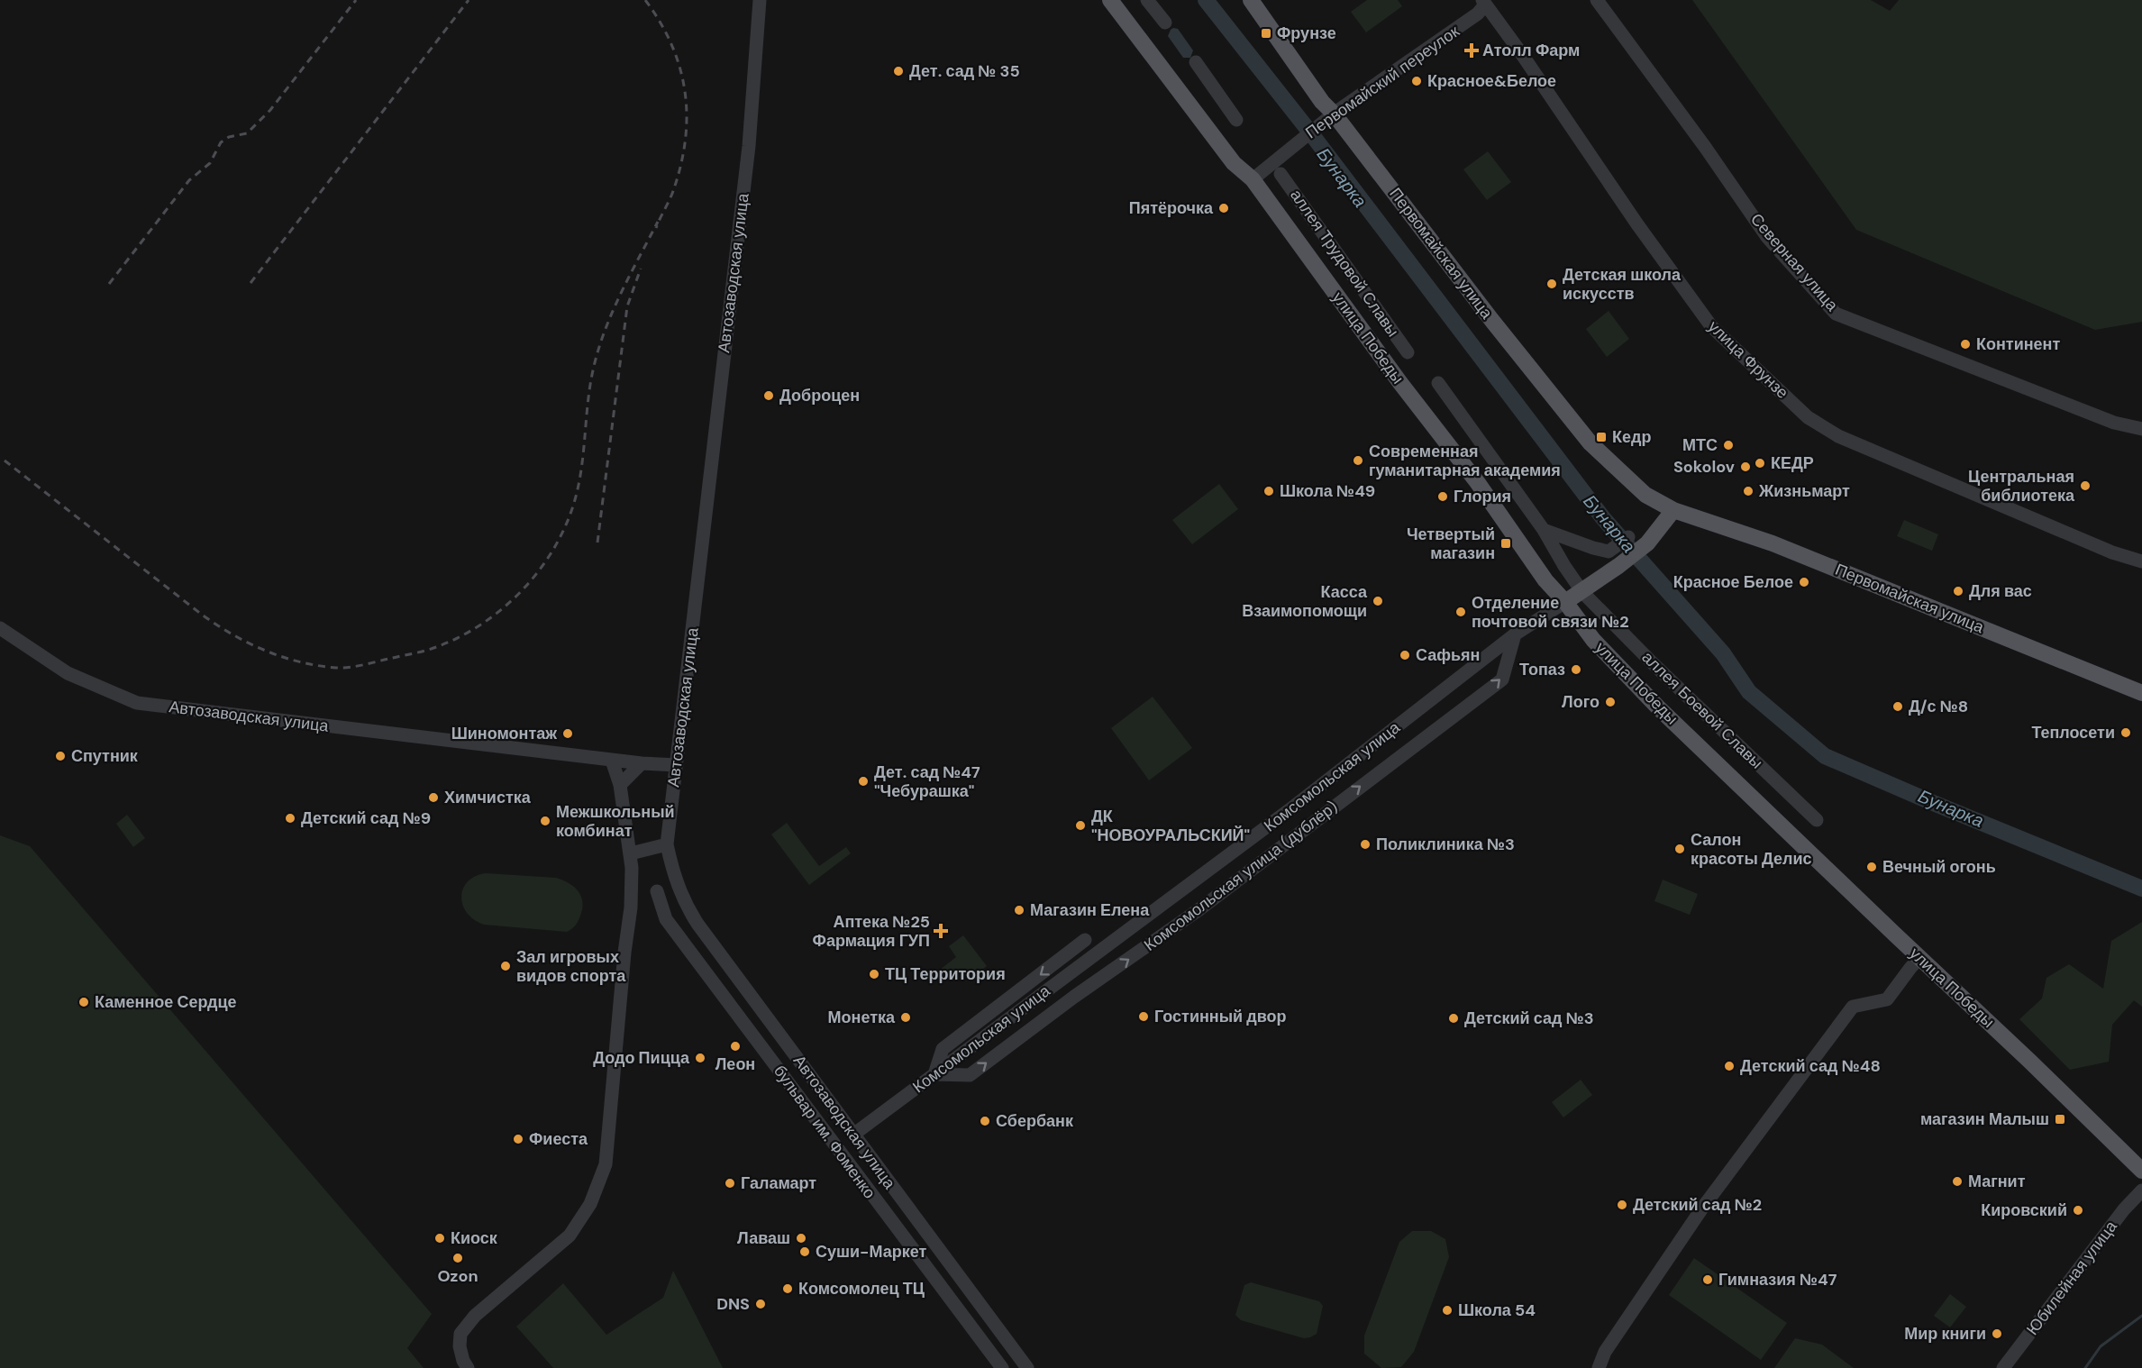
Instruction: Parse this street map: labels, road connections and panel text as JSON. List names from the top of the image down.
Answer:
{
  "streets": {
    "main road": ["Первомайская улица", "улица Победы", "Комсомольская улица"],
    "street": [
      "Первомайский переулок",
      "Северная улица",
      "аллея Трудовой Славы",
      "Автозаводская улица",
      "улица Фрунзе",
      "аллея Боевой Славы",
      "Комсомольская улица (дублёр)",
      "бульвар им. Фоменко",
      "Юбилейная улица"
    ]
  },
  "crossings": [
    ["Первомайский переулок", "Первомайская улица"],
    ["Первомайский переулок", "улица Победы"],
    ["Первомайский переулок", "улица Фрунзе"],
    ["Первомайская улица", "Комсомольская улица"],
    ["Автозаводская улица", "Комсомольская улица"],
    ["улица Победы", "Комсомольская улица"],
    ["аллея Боевой Славы", "Комсомольская улица"],
    ["Комсомольская улица", "Комсомольская улица (дублёр)"]
  ],
  "one_way": ["Комсомольская улица (дублёр)"],
  "water": ["Бунарка"],
  "places": {
    "transit": [
      "Фрунзе",
      "Кедр",
      "Четвертый магазин",
      "магазин Малыш"
    ],
    "health": ["Атолл Фарм", "Аптека №25 Фармация ГУП"],
    "other": [
      "Дет. сад № 35",
      "Красное&Белое",
      "Пятёрочка",
      "Детская школа искусств",
      "Континент",
      "Доброцен",
      "МТС",
      "Современная гуманитарная академия",
      "КЕДР",
      "Sokolov",
      "Центральная библиотека",
      "Школа №49",
      "Жизньмарт",
      "Глория",
      "Красное Белое",
      "Для вас",
      "Касса Взаимопомощи",
      "Отделение почтовой связи №2",
      "Сафьян",
      "Топаз",
      "Лого",
      "Д/с №8",
      "Теплосети",
      "Шиномонтаж",
      "Спутник",
      "Дет. сад №47 \"Чебурашка\"",
      "Химчистка",
      "Детский сад №9",
      "Межшкольный комбинат",
      "ДК \"НОВОУРАЛЬСКИЙ\"",
      "Поликлиника №3",
      "Салон красоты Делис",
      "Вечный огонь",
      "Магазин Елена",
      "Зал игровых видов спорта",
      "ТЦ Территория",
      "Каменное Сердце",
      "Гостинный двор",
      "Монетка",
      "Детский сад №3",
      "Леон",
      "Додо Пицца",
      "Детский сад №48",
      "Сбербанк",
      "Фиеста",
      "Магнит",
      "Галамарт",
      "Детский сад №2",
      "Кировский",
      "Киоск",
      "Лаваш",
      "Суши-Маркет",
      "Ozon",
      "Гимназия №47",
      "Комсомолец ТЦ",
      "DNS",
      "Школа 54",
      "Мир книги"
    ]
  }
}
